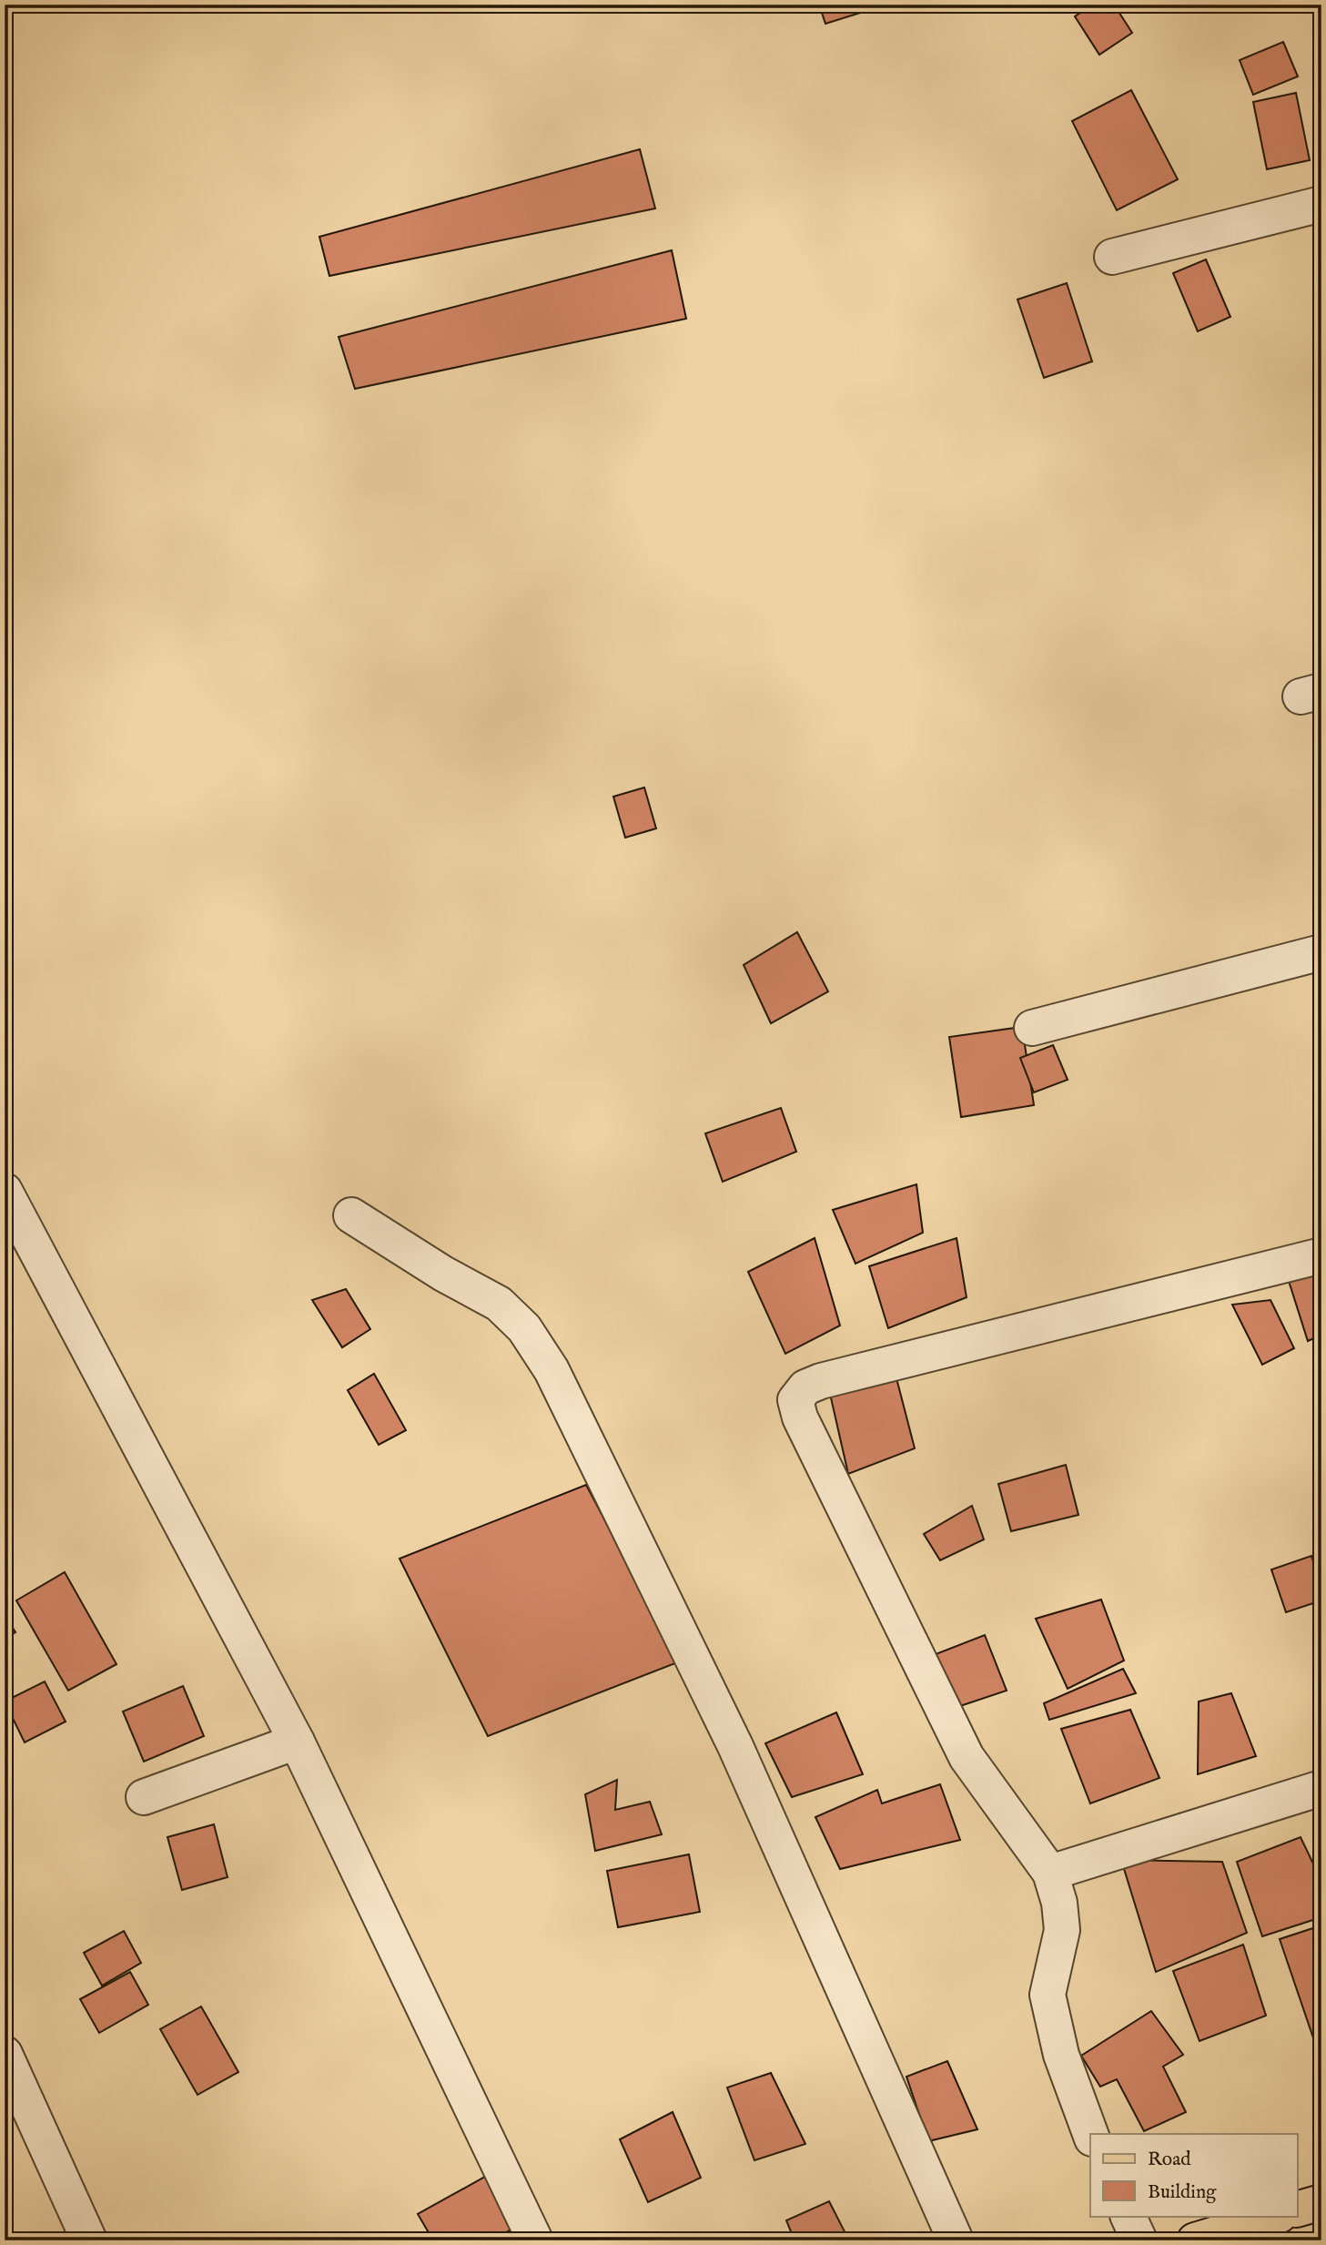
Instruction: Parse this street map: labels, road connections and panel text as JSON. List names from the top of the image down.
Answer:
{
  "legend": ["Road", "Building"]
}
